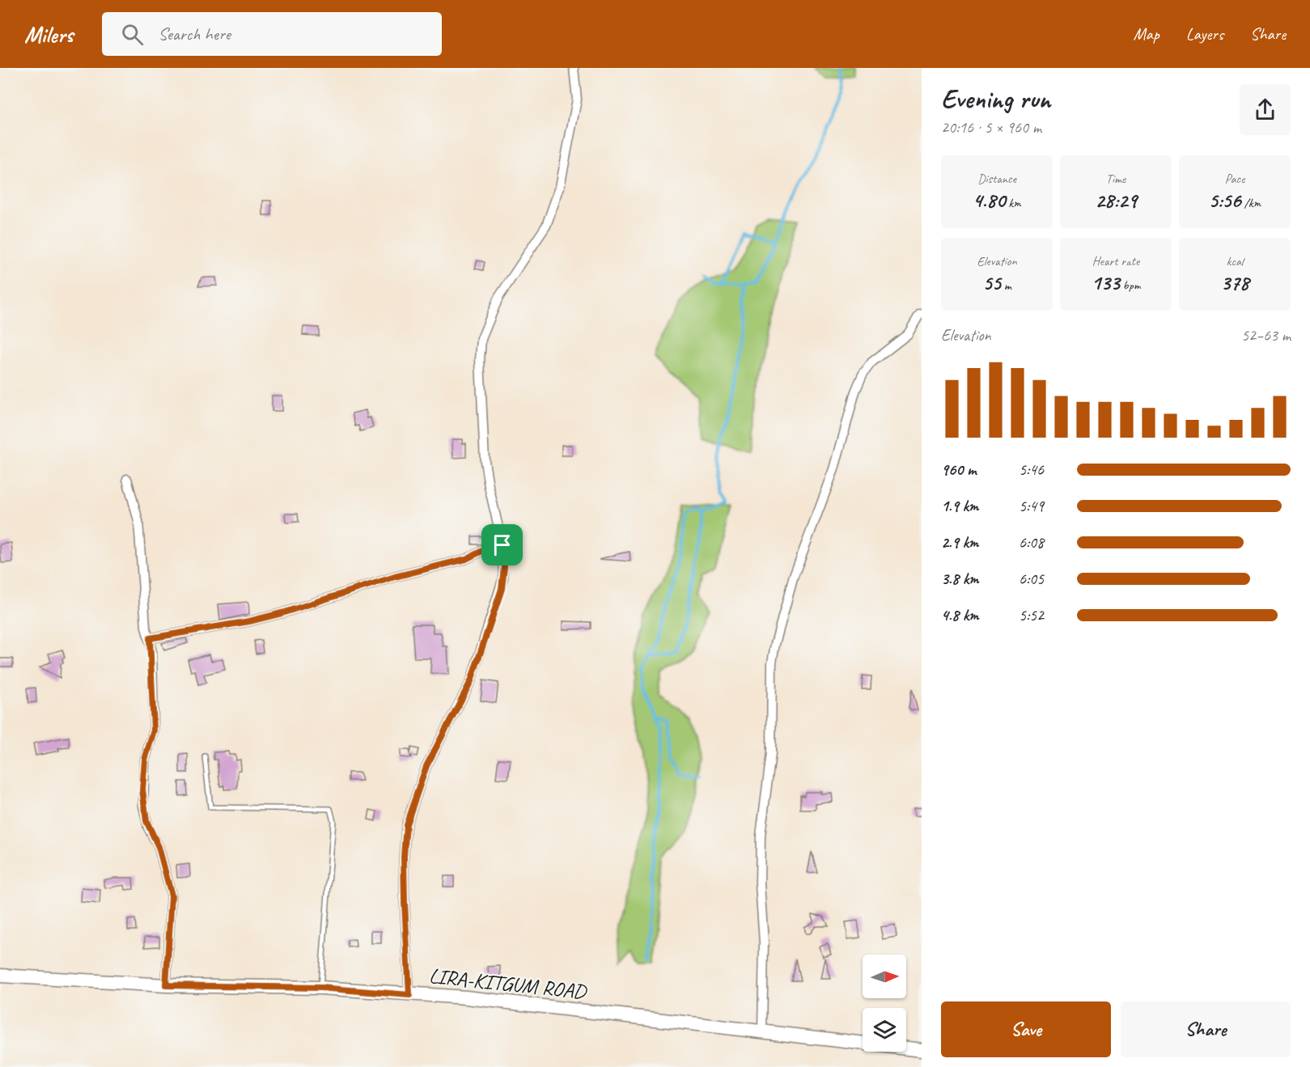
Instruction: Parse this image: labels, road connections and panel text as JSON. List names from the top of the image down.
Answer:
{
  "streets": {
    "main road": ["LIRA-KITGUM ROAD"]
  },
  "north": "right",
  "page": {
    "header": "Milers",
    "search": "Search here",
    "nav": ["Map", "Layers", "Share"],
    "heading": ["Evening run", "20:16 · 5 × 960 m"],
    "stats": [
      ["Distance", "4.80 km"],
      ["Time", "28:29"],
      ["Pace", "5:56 /km"],
      ["Elevation", "55 m"],
      ["Heart rate", "133 bpm"],
      ["kcal", "378"]
    ],
    "chart": ["Elevation", "52–63 m"],
    "list": [
      {
        "name": "960 m",
        "note": "5:46"
      },
      {
        "name": "1.9 km",
        "note": "5:49"
      },
      {
        "name": "2.9 km",
        "note": "6:08"
      },
      {
        "name": "3.8 km",
        "note": "6:05"
      },
      {
        "name": "4.8 km",
        "note": "5:52"
      }
    ],
    "buttons": ["Save", "Share"]
  }
}
